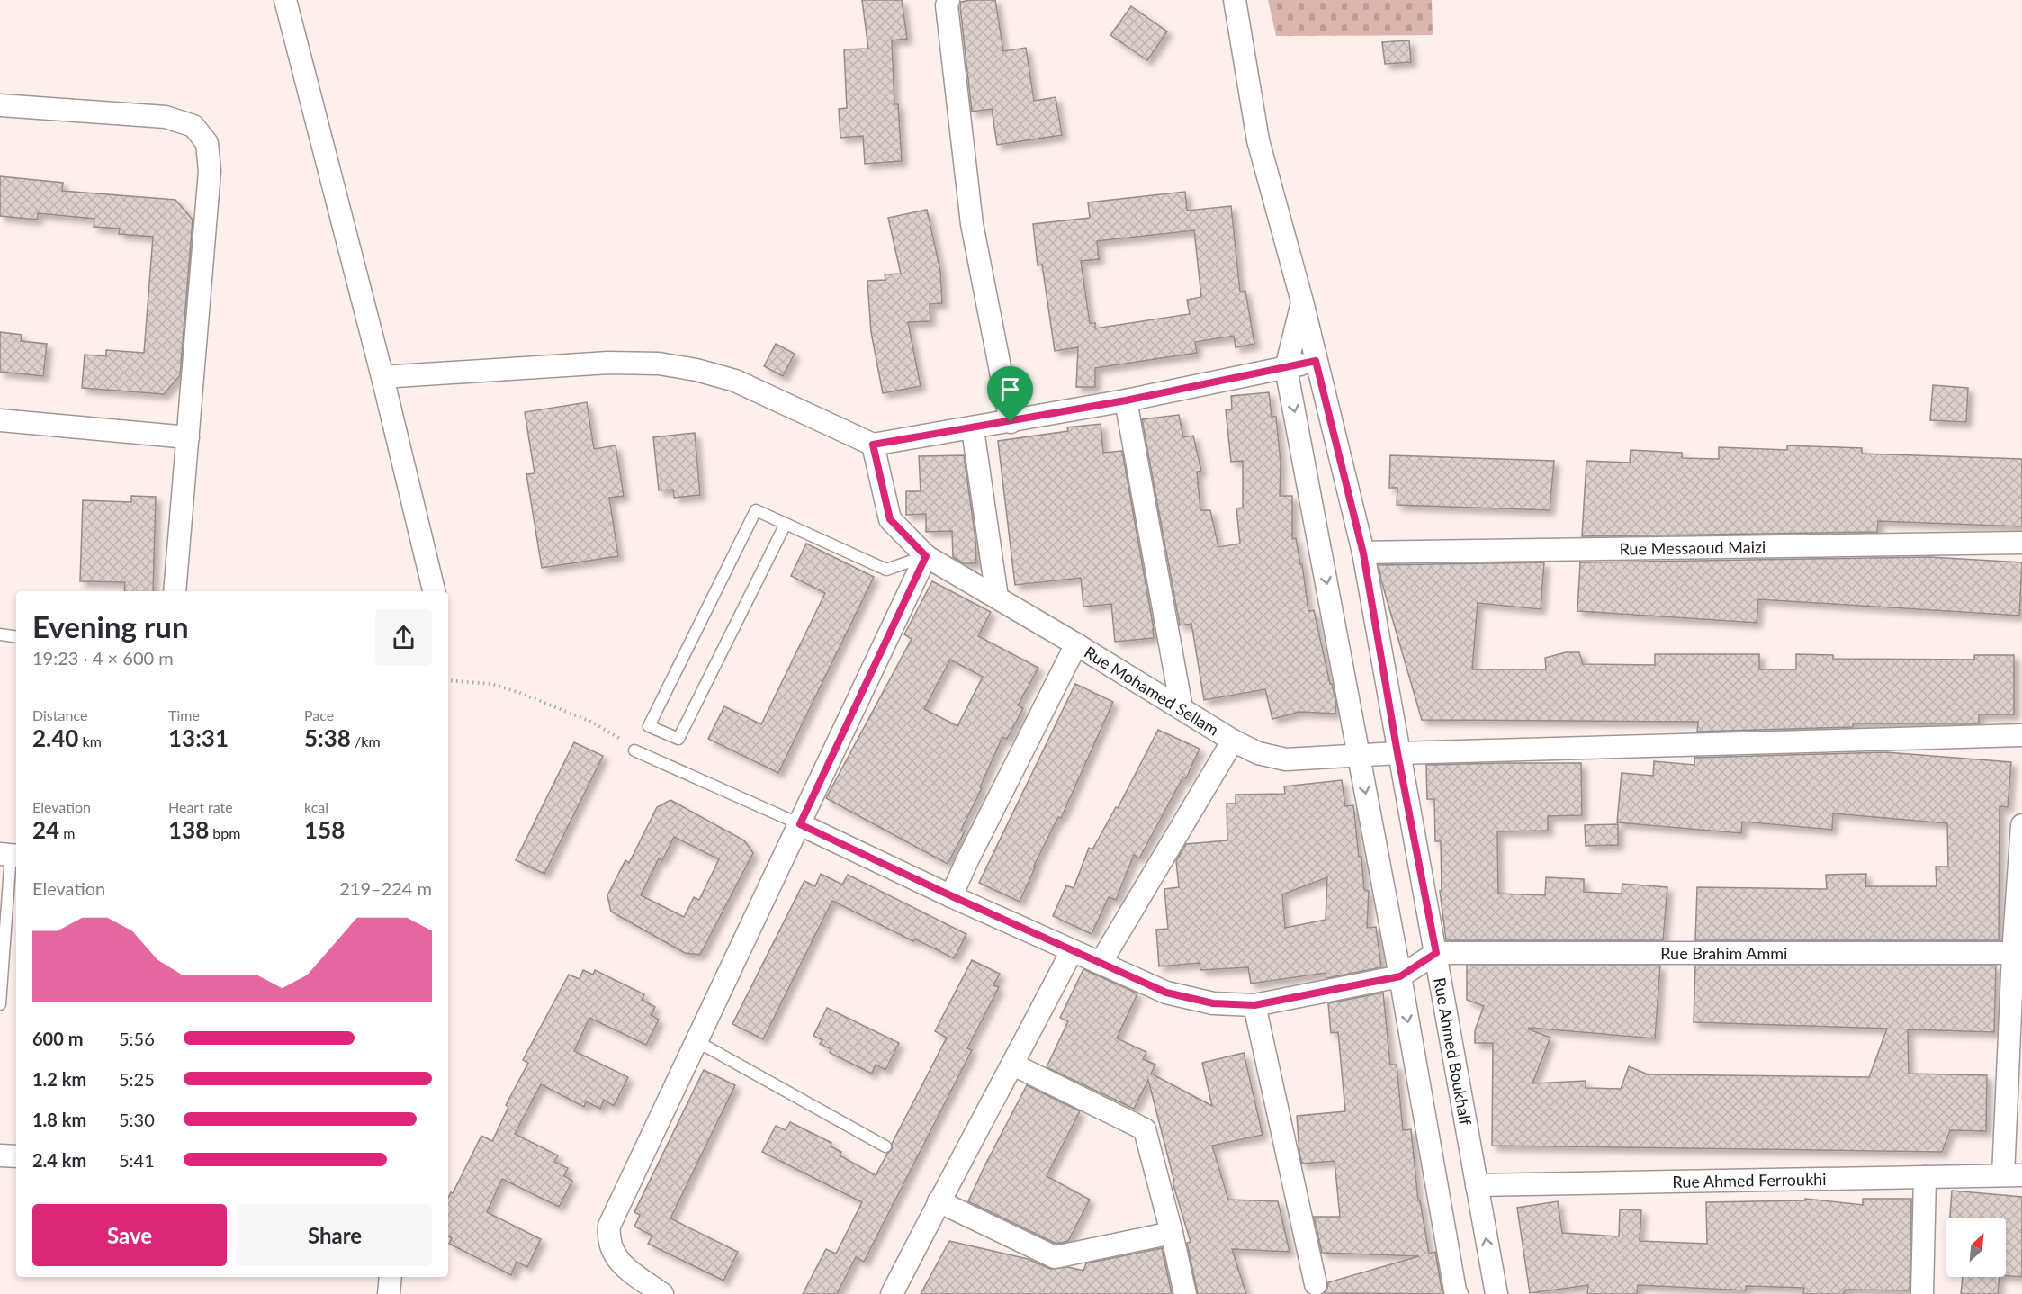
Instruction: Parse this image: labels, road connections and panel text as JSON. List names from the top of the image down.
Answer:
{
  "streets": {
    "street": [
      "Rue Messaoud Maizi",
      "Rue Mohamed Sellam",
      "Rue Brahim Ammi",
      "Rue Ahmed Boukhalf",
      "Rue Ahmed Ferroukhi"
    ]
  },
  "crossings": [
    ["Rue Messaoud Maizi", "Rue Ahmed Boukhalf"],
    ["Rue Mohamed Sellam", "Rue Ahmed Boukhalf"],
    ["Rue Brahim Ammi", "Rue Ahmed Boukhalf"],
    ["Rue Ahmed Boukhalf", "Rue Ahmed Ferroukhi"]
  ],
  "north": "top right",
  "page": {
    "heading": ["Evening run", "19:23 · 4 × 600 m"],
    "stats": [
      ["Distance", "2.40 km"],
      ["Time", "13:31"],
      ["Pace", "5:38 /km"],
      ["Elevation", "24 m"],
      ["Heart rate", "138 bpm"],
      ["kcal", "158"]
    ],
    "chart": ["Elevation", "219–224 m"],
    "list": [
      {
        "name": "600 m",
        "note": "5:56"
      },
      {
        "name": "1.2 km",
        "note": "5:25"
      },
      {
        "name": "1.8 km",
        "note": "5:30"
      },
      {
        "name": "2.4 km",
        "note": "5:41"
      }
    ],
    "buttons": ["Save", "Share"]
  }
}
